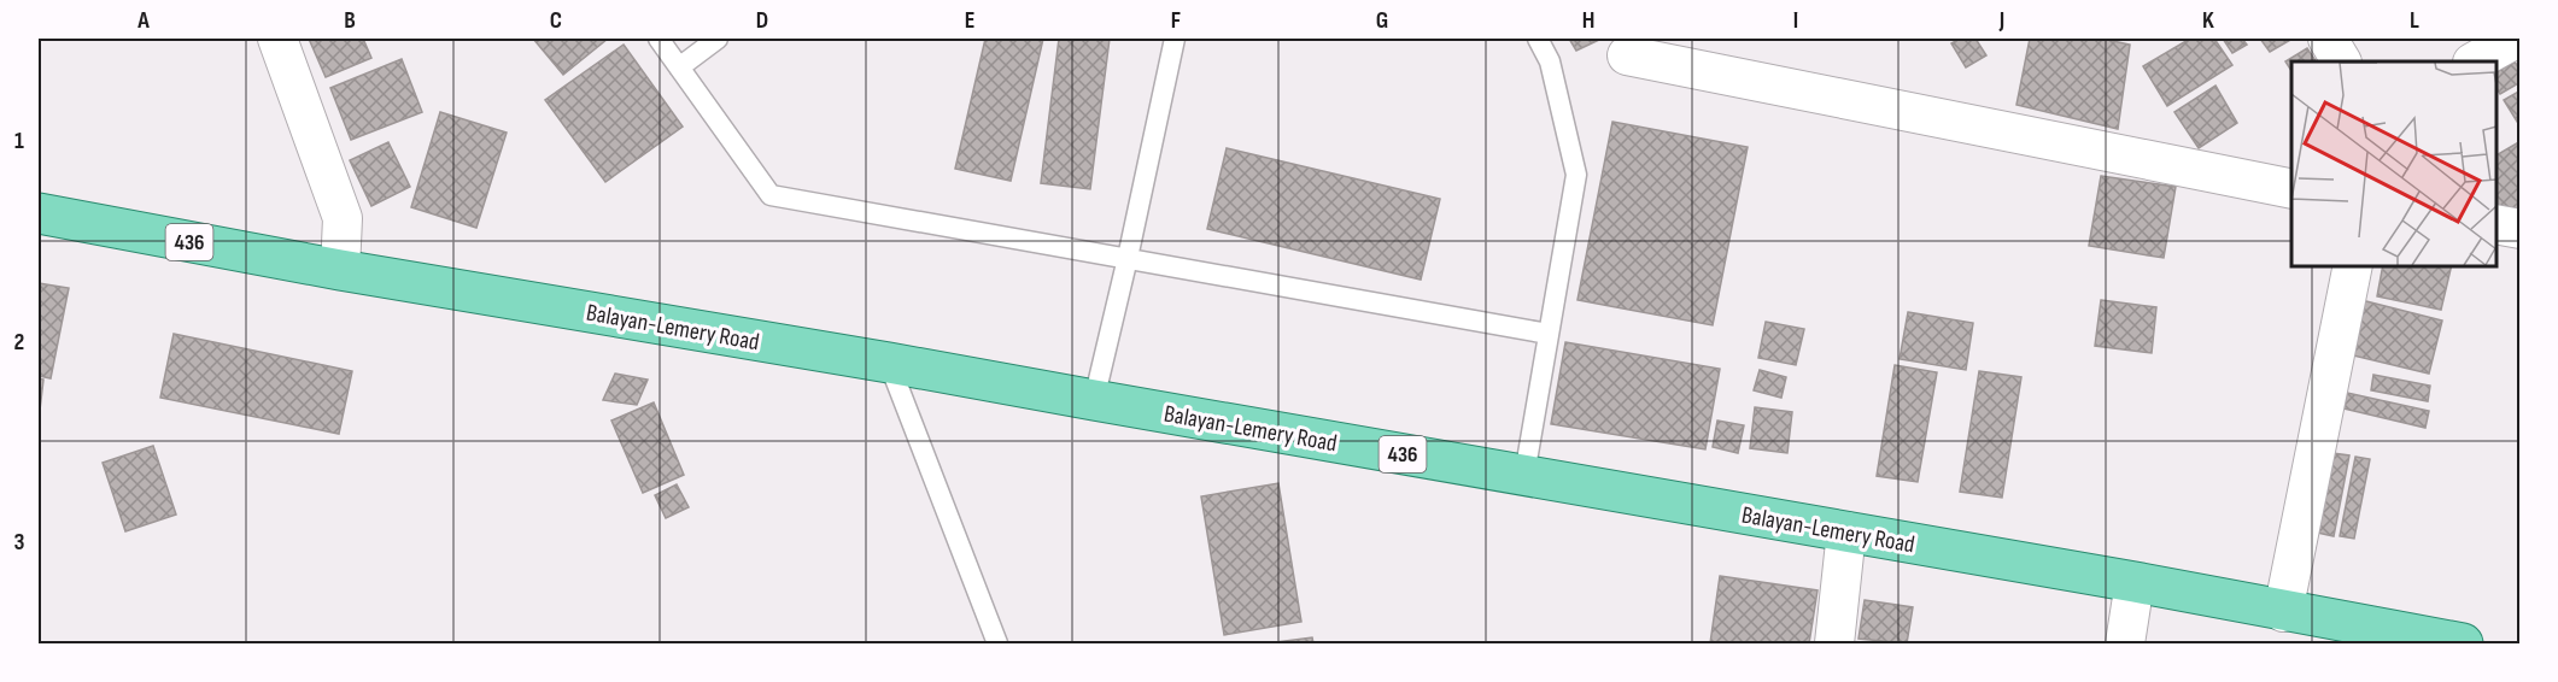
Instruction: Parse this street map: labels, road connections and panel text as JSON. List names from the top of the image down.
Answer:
{
  "streets": {
    "main road": ["436", "Balayan-Lemery Road"]
  },
  "grid": {
    "columns": [
      "A",
      "B",
      "C",
      "D",
      "E",
      "F",
      "G",
      "H",
      "I",
      "J",
      "K",
      "L"
    ],
    "rows": ["1", "2", "3"]
  }
}
